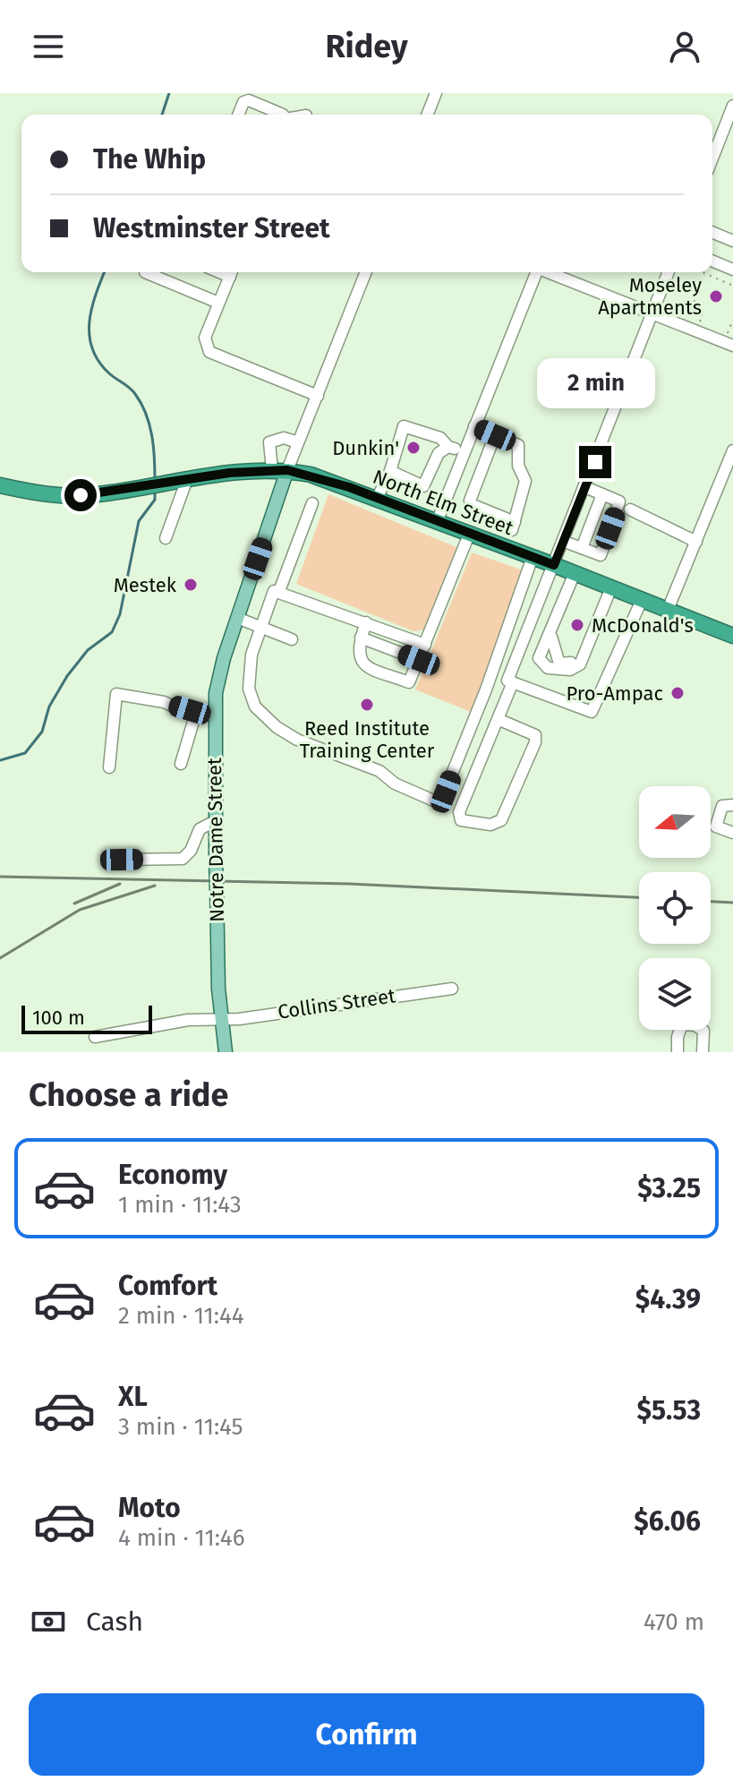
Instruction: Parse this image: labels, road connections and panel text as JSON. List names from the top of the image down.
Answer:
{
  "streets": {
    "highway": ["North Elm Street"],
    "main road": ["Notre Dame Street"],
    "street": ["Collins Street"]
  },
  "crossings": [
    ["North Elm Street", "Notre Dame Street"],
    ["Notre Dame Street", "Collins Street"]
  ],
  "places": [
    "Moseley Apartments",
    "Dunkin'",
    "Mestek",
    "McDonald's",
    "Pro-Ampac",
    "Reed Institute Training Center"
  ],
  "scale_bar": "100 m",
  "north": "left",
  "page": {
    "header": "Ridey",
    "banner": ["The Whip", "Westminster Street"],
    "bubble": "2 min",
    "scale": "100 m",
    "heading": "Choose a ride",
    "list": [
      {
        "name": "Economy",
        "note": "1 min · 11:43",
        "value": "$3.25"
      },
      {
        "name": "Comfort",
        "note": "2 min · 11:44",
        "value": "$4.39"
      },
      {
        "name": "XL",
        "note": "3 min · 11:45",
        "value": "$5.53"
      },
      {
        "name": "Moto",
        "note": "4 min · 11:46",
        "value": "$6.06"
      }
    ],
    "pay": ["Cash", "470 m"],
    "buttons": "Confirm"
  }
}
